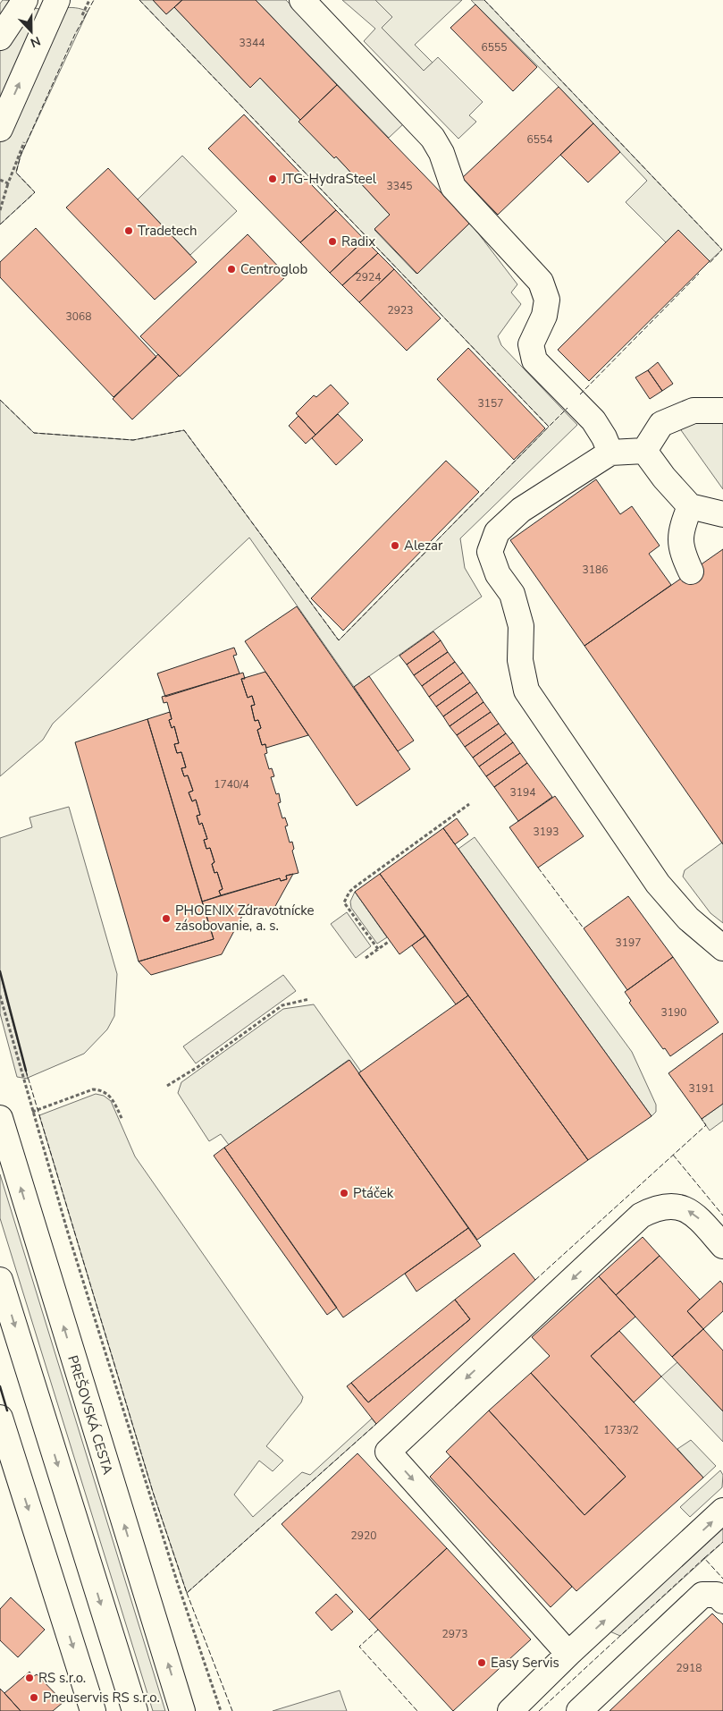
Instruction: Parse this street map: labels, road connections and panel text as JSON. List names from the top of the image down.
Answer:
{
  "streets": {
    "main road": ["PREŠOVSKÁ CESTA"]
  },
  "places": [
    "JTG-HydraSteel",
    "Tradetech",
    "Radix",
    "Centroglob",
    "Alezar",
    "PHOENIX Zdravotnícke zásobovanie, a. s.",
    "Ptáček",
    "Easy Servis",
    "RS s.r.o.",
    "Pneuservis RS s.r.o."
  ],
  "house_numbers": [
    "3344",
    "6555",
    "6554",
    "3345",
    "2924",
    "2923",
    "3068",
    "3157",
    "3186",
    "1740/4",
    "3194",
    "3193",
    "3197",
    "3190",
    "3191",
    "1733/2",
    "2920",
    "2973",
    "2918"
  ],
  "north": "bottom"
}
